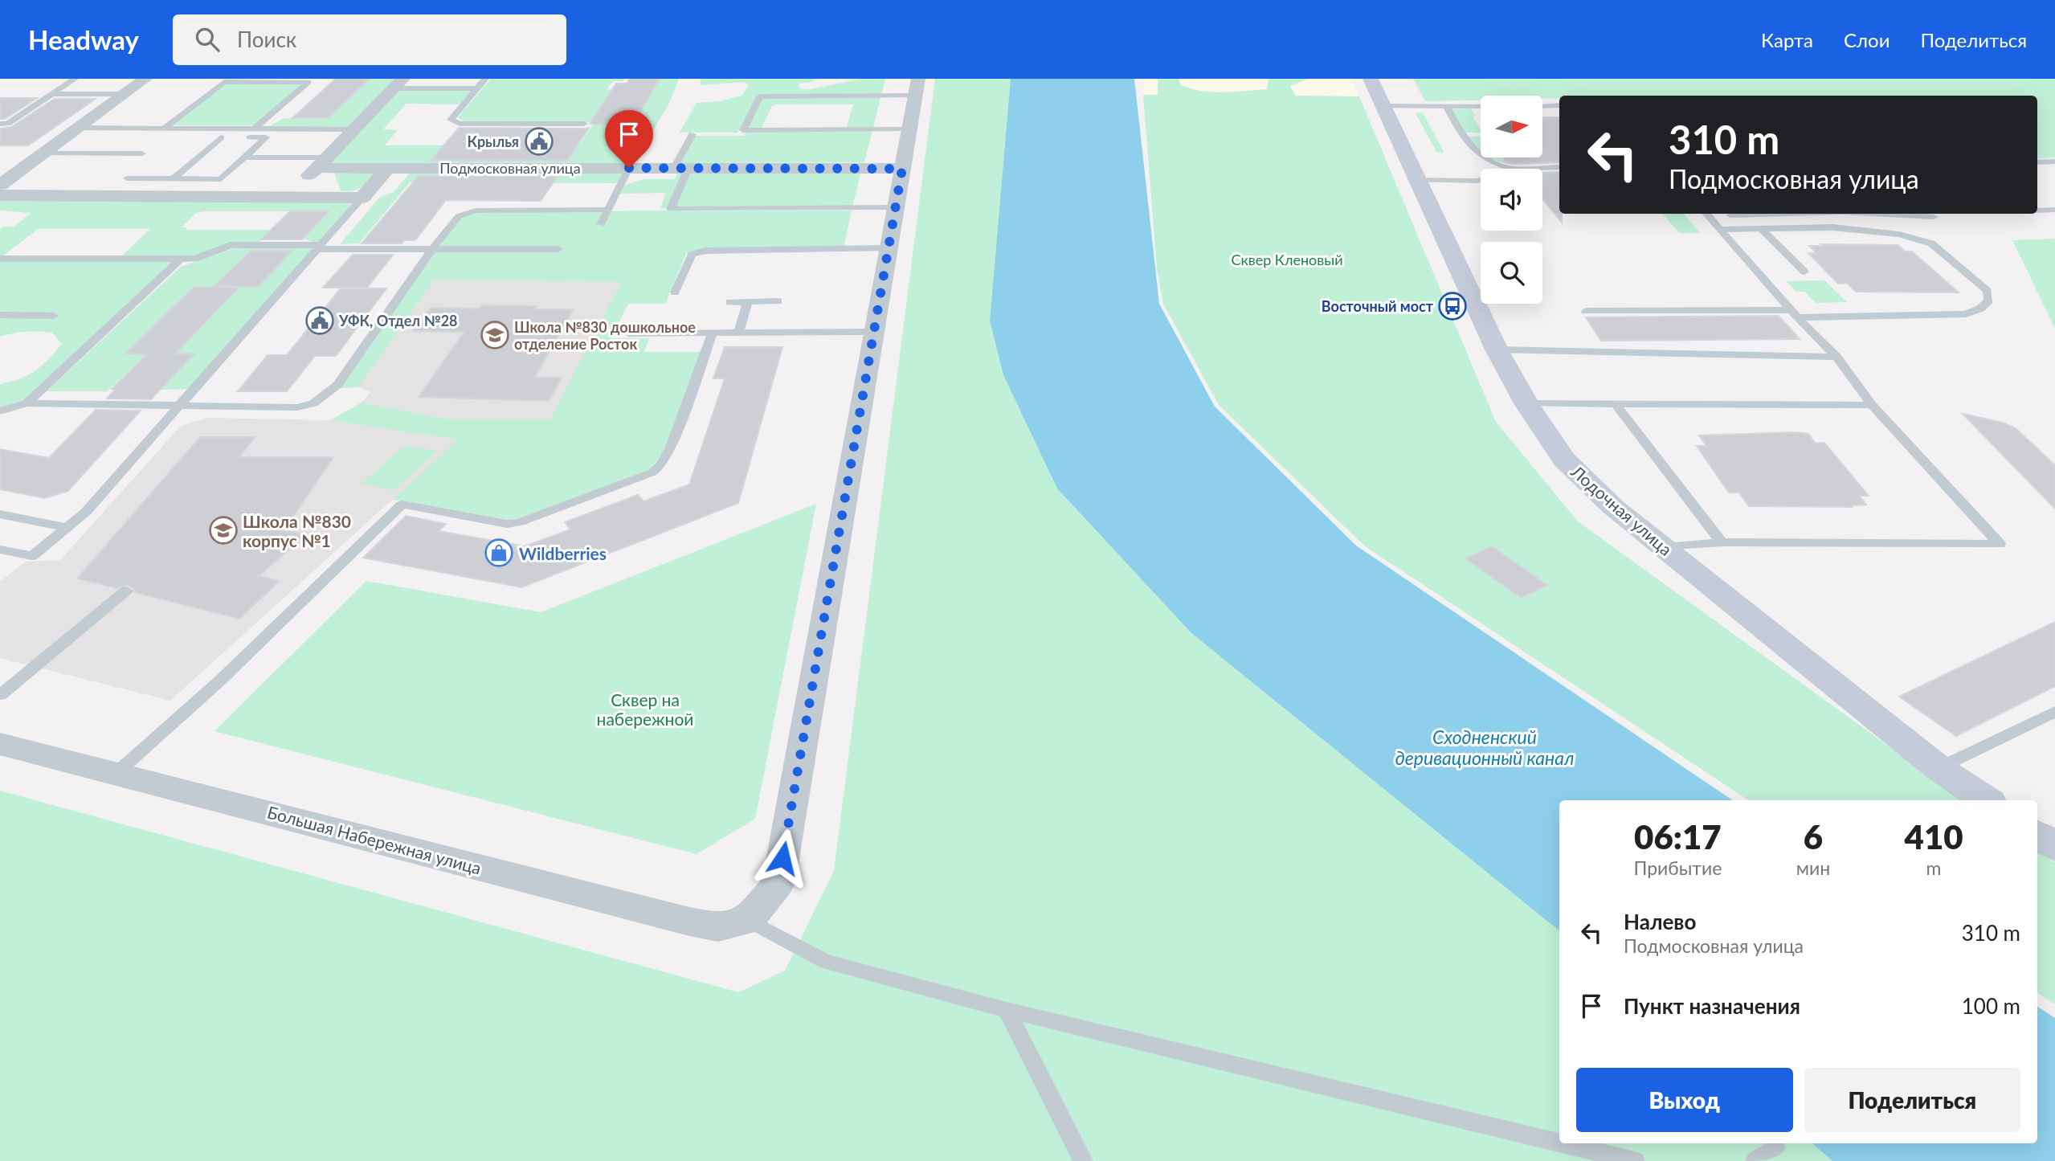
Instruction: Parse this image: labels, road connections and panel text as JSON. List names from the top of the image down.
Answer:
{
  "streets": {
    "street": ["Подмосковная улица", "Лодочная улица", "Большая Набережная улица"]
  },
  "water": ["Сходненский деривационный канал"],
  "parks": ["Сквер Кленовый", "Сквер на набережной"],
  "places": {
    "public building": ["Крылья", "УФК, Отдел №28"],
    "bus stop": ["Восточный мост"],
    "school or university": ["Школа №830 дошкольное отделение Росток", "Школа №830 корпус №1"],
    "shop": ["Wildberries"]
  },
  "north": "right",
  "page": {
    "header": "Headway",
    "search": "Поиск",
    "nav": ["Карта", "Слои", "Поделиться"],
    "turn": ["310 m", "Подмосковная улица"],
    "eta": [
      "06:17",
      "Прибытие",
      "6",
      "мин",
      "410",
      "m"
    ],
    "list": [
      {
        "name": "Налево",
        "note": "Подмосковная улица",
        "value": "310 m"
      },
      {
        "name": "Пункт назначения",
        "value": "100 m"
      }
    ],
    "buttons": ["Выход", "Поделиться"]
  }
}
